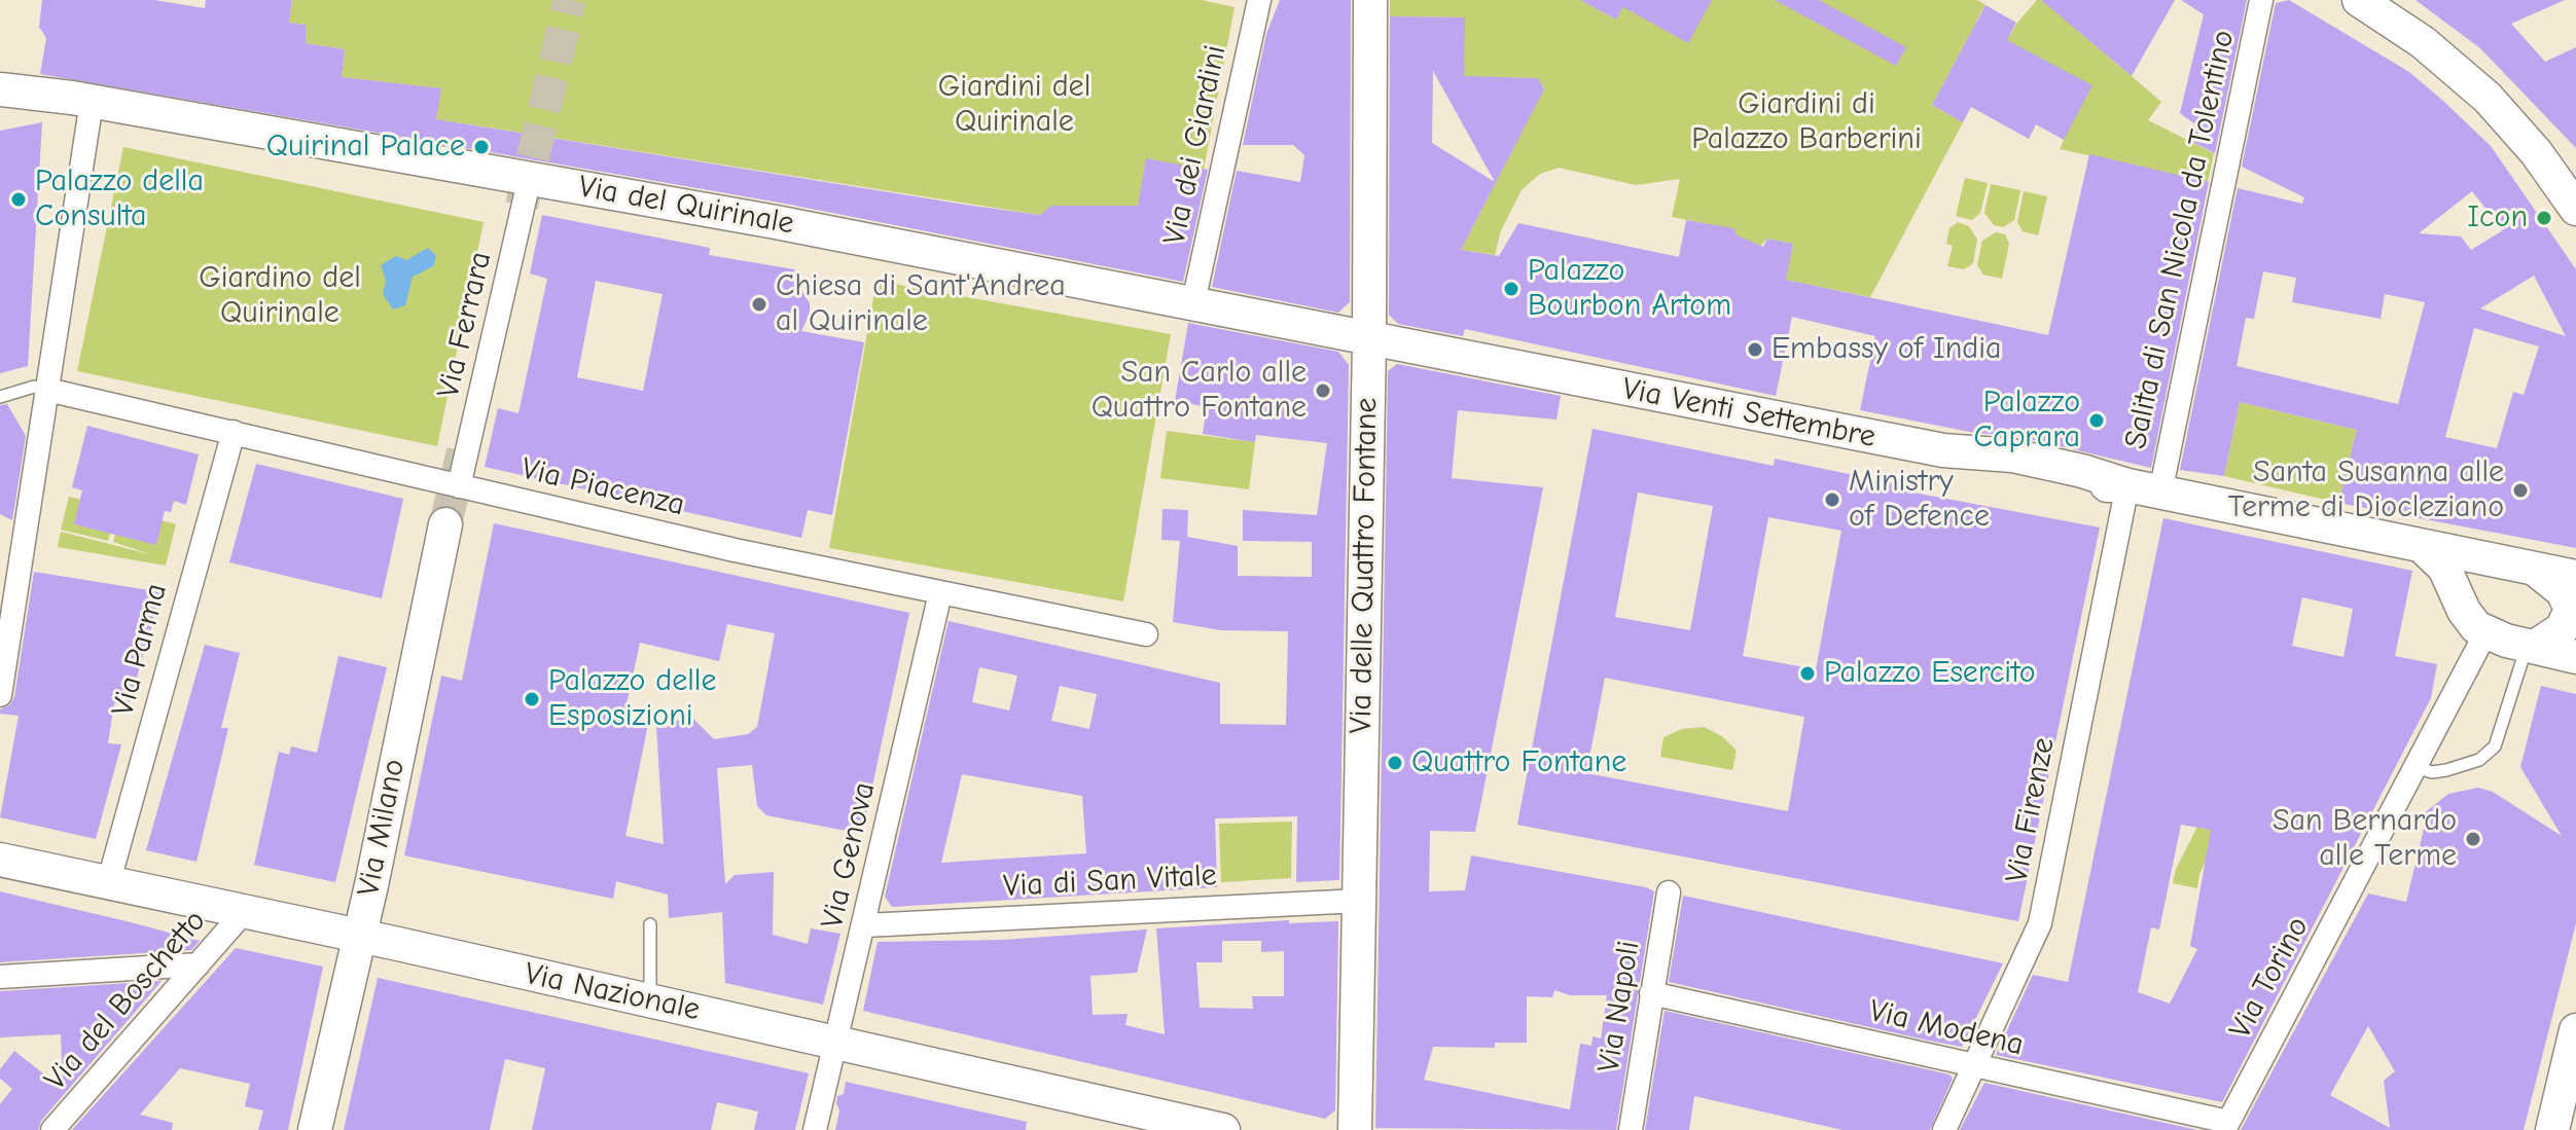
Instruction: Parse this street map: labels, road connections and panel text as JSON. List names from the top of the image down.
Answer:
{
  "streets": {
    "street": [
      "Via dei Giardini",
      "Via del Quirinale",
      "Salita di San Nicola da Tolentino",
      "Via Ferrara",
      "Via Venti Settembre",
      "Via Piacenza",
      "Via delle Quattro Fontane",
      "Via Parma",
      "Via Firenze",
      "Via Milano",
      "Via Genova",
      "Via di San Vitale",
      "Via Torino",
      "Via Nazionale",
      "Via del Boschetto",
      "Via Napoli",
      "Via Modena"
    ]
  },
  "crossings": [
    ["Via dei Giardini", "Via del Quirinale"],
    ["Via del Quirinale", "Via Ferrara"],
    ["Via del Quirinale", "Via Venti Settembre"],
    ["Via del Quirinale", "Via delle Quattro Fontane"],
    ["Via Ferrara", "Via Piacenza"],
    ["Via Venti Settembre", "Via delle Quattro Fontane"],
    ["Via Venti Settembre", "Via Firenze"],
    ["Via Piacenza", "Via Parma"],
    ["Via Piacenza", "Via Genova"],
    ["Via delle Quattro Fontane", "Via di San Vitale"],
    ["Via Parma", "Via Nazionale"],
    ["Via Firenze", "Via Modena"],
    ["Via Milano", "Via Nazionale"],
    ["Via Genova", "Via di San Vitale"],
    ["Via Genova", "Via Nazionale"],
    ["Via Torino", "Via Modena"],
    ["Via Nazionale", "Via del Boschetto"],
    ["Via Napoli", "Via Modena"]
  ],
  "parks": ["Giardini del Quirinale", "Giardini di Palazzo Barberini", "Giardino del Quirinale"],
  "places": [
    "Quirinal Palace",
    "Palazzo della Consulta",
    "Icon",
    "Palazzo Bourbon Artom",
    "Chiesa di Sant'Andrea al Quirinale",
    "Embassy of India",
    "San Carlo alle Quattro Fontane",
    "Palazzo Caprara",
    "Santa Susanna alle Terme di Diocleziano",
    "Ministry of Defence",
    "Palazzo Esercito",
    "Palazzo delle Esposizioni",
    "Quattro Fontane",
    "San Bernardo alle Terme"
  ]
}
